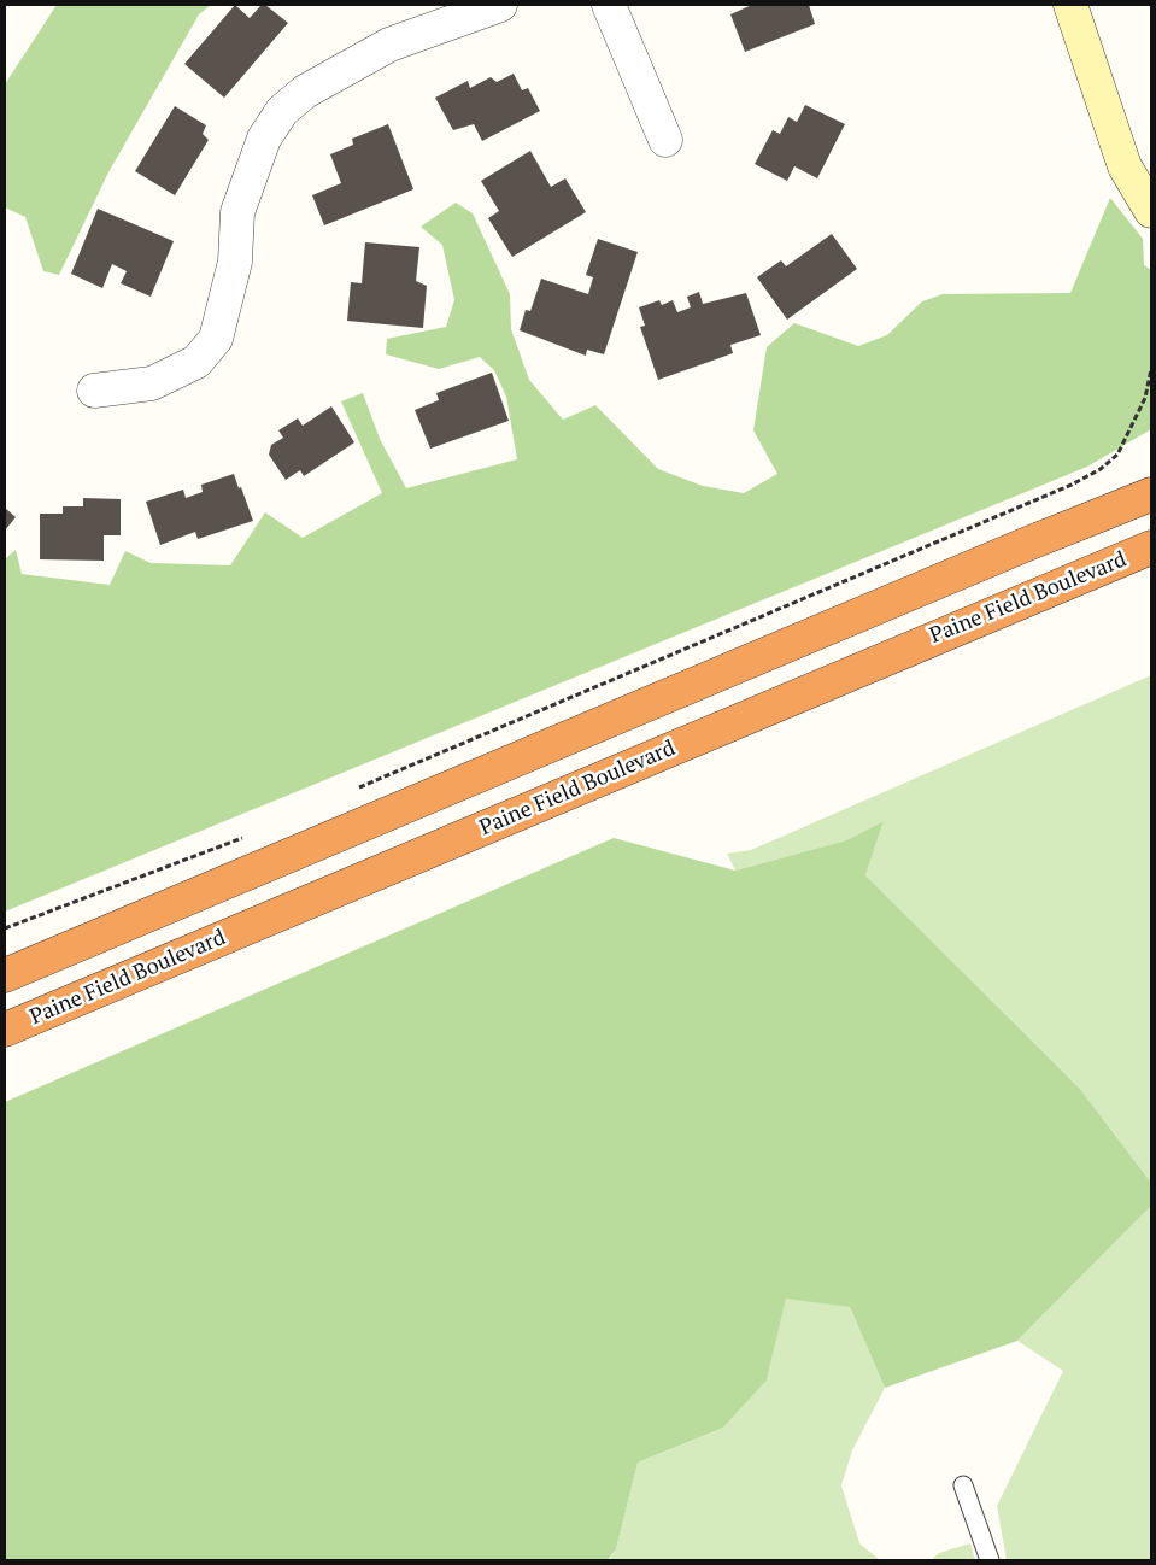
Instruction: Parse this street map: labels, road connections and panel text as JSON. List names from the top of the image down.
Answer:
{
  "streets": {
    "highway": ["Paine Field Boulevard"]
  }
}
